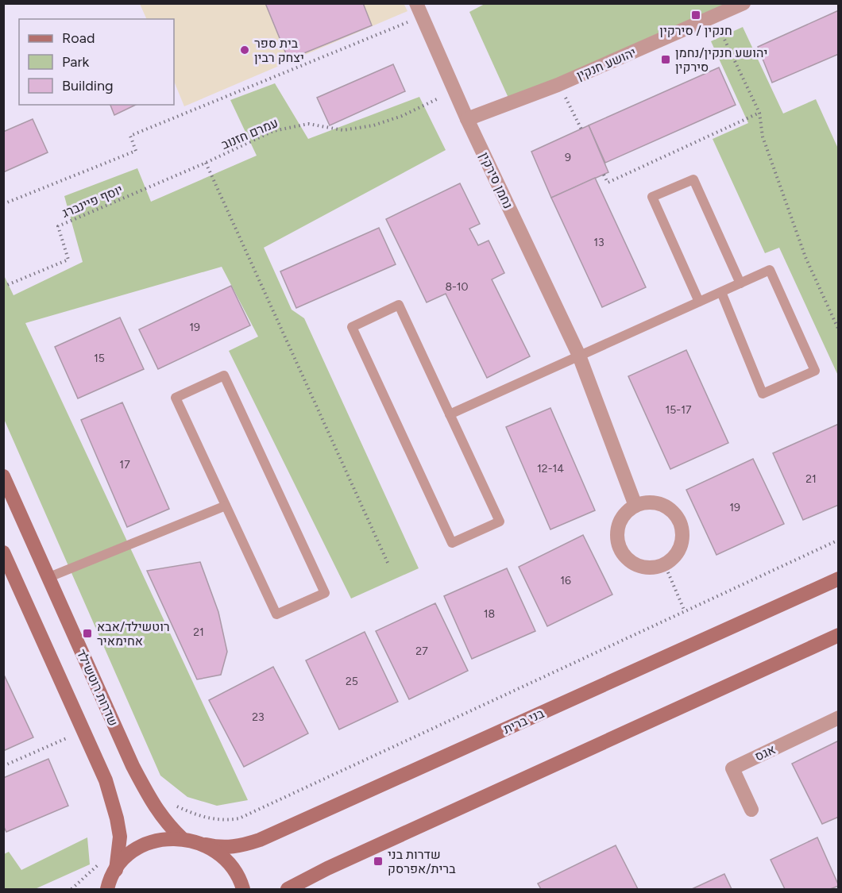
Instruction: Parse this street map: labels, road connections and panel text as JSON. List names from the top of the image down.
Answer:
{
  "streets": {
    "main road": ["שדרות רוטשילד", "בני ברית"],
    "street": ["יהושע חנקין", "נחמן סירקין", "אגס"],
    "path": ["עמרם חזנוב", "יוסף פיינברג"]
  },
  "crossings": [
    ["יהושע חנקין", "נחמן סירקין"],
    ["עמרם חזנוב", "יוסף פיינברג"]
  ],
  "places": {
    "transit": [
      "חנקין / סירקין",
      "יהושע חנקין/נחמן סירקין",
      "רוטשילד/אבא אחימאיר",
      "שדרות בני ברית/אפרסק"
    ],
    "other": ["בית ספר יצחק רבין"]
  },
  "house_numbers": [
    "9",
    "13",
    "8-10",
    "19",
    "15",
    "15-17",
    "17",
    "12-14",
    "21",
    "19",
    "16",
    "18",
    "21",
    "27",
    "25",
    "23"
  ],
  "legend": ["Road", "Park", "Building"]
}
